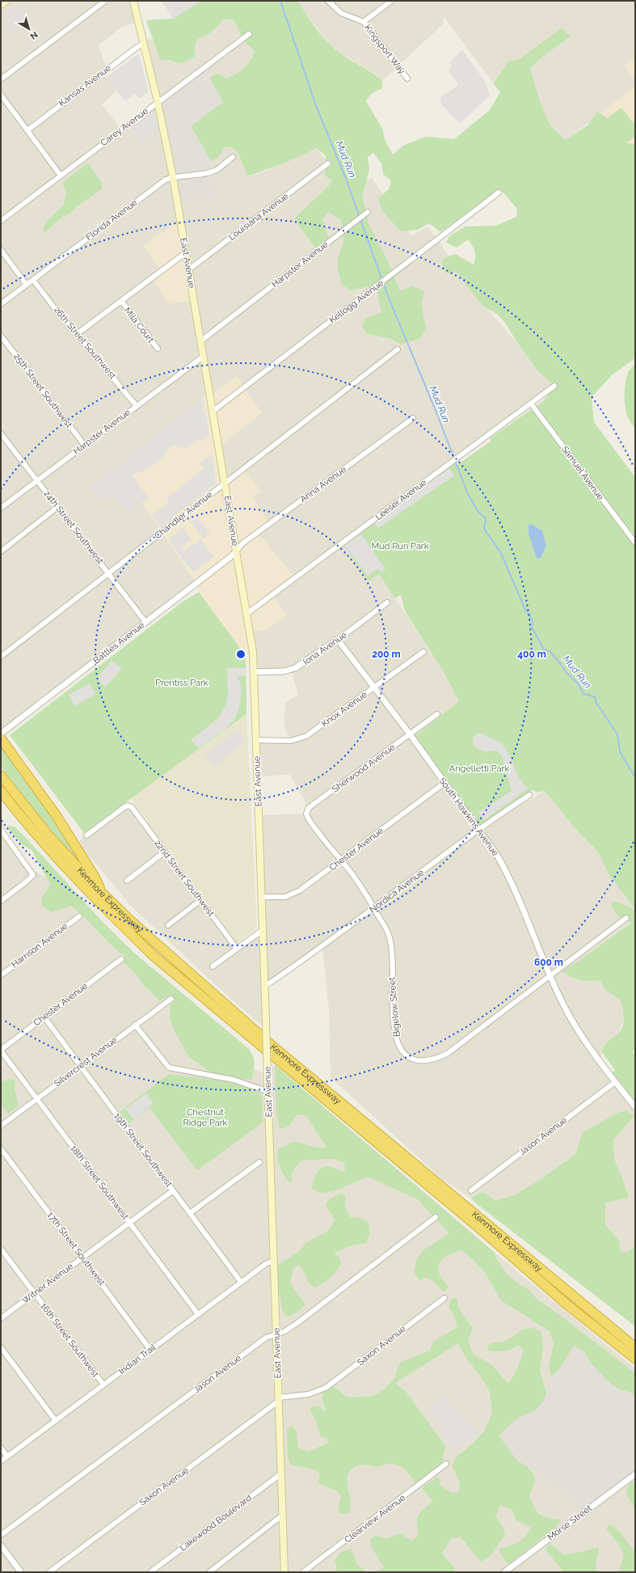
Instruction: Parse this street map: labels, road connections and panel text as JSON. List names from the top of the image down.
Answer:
{
  "streets": {
    "highway": ["Kenmore Expressway"],
    "main road": ["East Avenue"],
    "street": [
      "Kingsport Way",
      "Kansas Avenue",
      "Carey Avenue",
      "Louisiana Avenue",
      "Florida Avenue",
      "Harpster Avenue",
      "Kellogg Avenue",
      "Mila Court",
      "26th Street Southwest",
      "25th Street Southwest",
      "Samuel Avenue",
      "Anna Avenue",
      "Leeser Avenue",
      "Chandler Avenue",
      "24th Street Southwest",
      "Battles Avenue",
      "Iona Avenue",
      "Knox Avenue",
      "Sherwood Avenue",
      "South Hawkins Avenue",
      "Chester Avenue",
      "22nd Street Southwest",
      "Nordica Avenue",
      "Harrison Avenue",
      "Bigelow Street",
      "Silvercrest Avenue",
      "Jason Avenue",
      "19th Street Southwest",
      "18th Street Southwest",
      "17th Street Southwest",
      "Witner Avenue",
      "16th Street Southwest",
      "Saxon Avenue",
      "Indian Trail",
      "Clearview Avenue",
      "Lakewood Boulevard",
      "Morse Street"
    ]
  },
  "crossings": [
    ["Kansas Avenue", "East Avenue"],
    ["Carey Avenue", "East Avenue"],
    ["Louisiana Avenue", "East Avenue"],
    ["Florida Avenue", "East Avenue"],
    ["Florida Avenue", "26th Street Southwest"],
    ["East Avenue", "Harpster Avenue"],
    ["East Avenue", "Kellogg Avenue"],
    ["East Avenue", "Anna Avenue"],
    ["East Avenue", "Leeser Avenue"],
    ["East Avenue", "Chandler Avenue"],
    ["East Avenue", "Battles Avenue"],
    ["East Avenue", "Iona Avenue"],
    ["East Avenue", "Knox Avenue"],
    ["East Avenue", "Chester Avenue"],
    ["East Avenue", "Nordica Avenue"],
    ["East Avenue", "Jason Avenue"],
    ["East Avenue", "Saxon Avenue"],
    ["East Avenue", "Indian Trail"],
    ["East Avenue", "Lakewood Boulevard"],
    ["Harpster Avenue", "26th Street Southwest"],
    ["Harpster Avenue", "25th Street Southwest"],
    ["Harpster Avenue", "24th Street Southwest"],
    ["Samuel Avenue", "Leeser Avenue"],
    ["Anna Avenue", "Battles Avenue"],
    ["Chandler Avenue", "24th Street Southwest"],
    ["24th Street Southwest", "Battles Avenue"],
    ["Iona Avenue", "South Hawkins Avenue"],
    ["Knox Avenue", "South Hawkins Avenue"],
    ["Sherwood Avenue", "South Hawkins Avenue"],
    ["Sherwood Avenue", "Bigelow Street"],
    ["South Hawkins Avenue", "Chester Avenue"],
    ["South Hawkins Avenue", "Nordica Avenue"],
    ["South Hawkins Avenue", "Bigelow Street"],
    ["South Hawkins Avenue", "Jason Avenue"],
    ["Chester Avenue", "Bigelow Street"],
    ["Chester Avenue", "19th Street Southwest"],
    ["Chester Avenue", "18th Street Southwest"],
    ["Nordica Avenue", "Bigelow Street"],
    ["Silvercrest Avenue", "19th Street Southwest"],
    ["Silvercrest Avenue", "18th Street Southwest"],
    ["19th Street Southwest", "Witner Avenue"],
    ["19th Street Southwest", "Indian Trail"],
    ["18th Street Southwest", "Witner Avenue"],
    ["18th Street Southwest", "Indian Trail"],
    ["17th Street Southwest", "Witner Avenue"],
    ["17th Street Southwest", "Indian Trail"],
    ["Witner Avenue", "16th Street Southwest"],
    ["16th Street Southwest", "Indian Trail"]
  ],
  "water": ["Mud Run"],
  "parks": [
    "Mud Run Park",
    "Prentiss Park",
    "Angelletti Park",
    "Chestnut Ridge Park"
  ],
  "north": "bottom right",
  "rings": ["200 m", "400 m", "600 m"]
}
